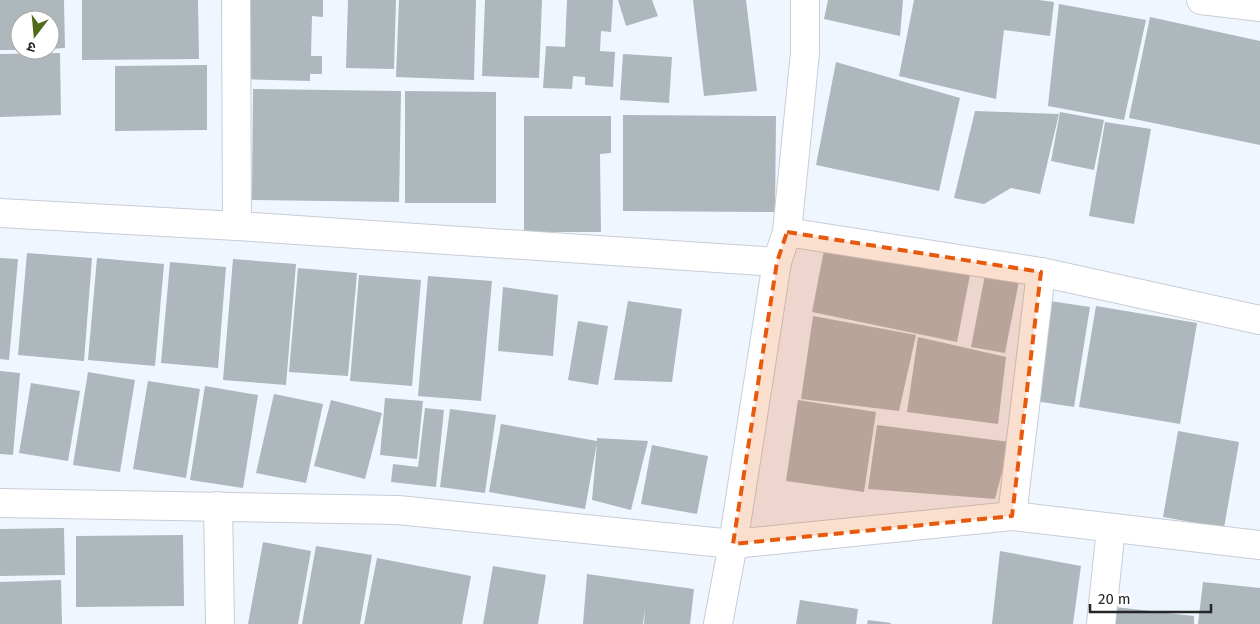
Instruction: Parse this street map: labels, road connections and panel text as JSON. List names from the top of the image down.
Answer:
{
  "scale_bar": "20 m",
  "north": "bottom"
}
